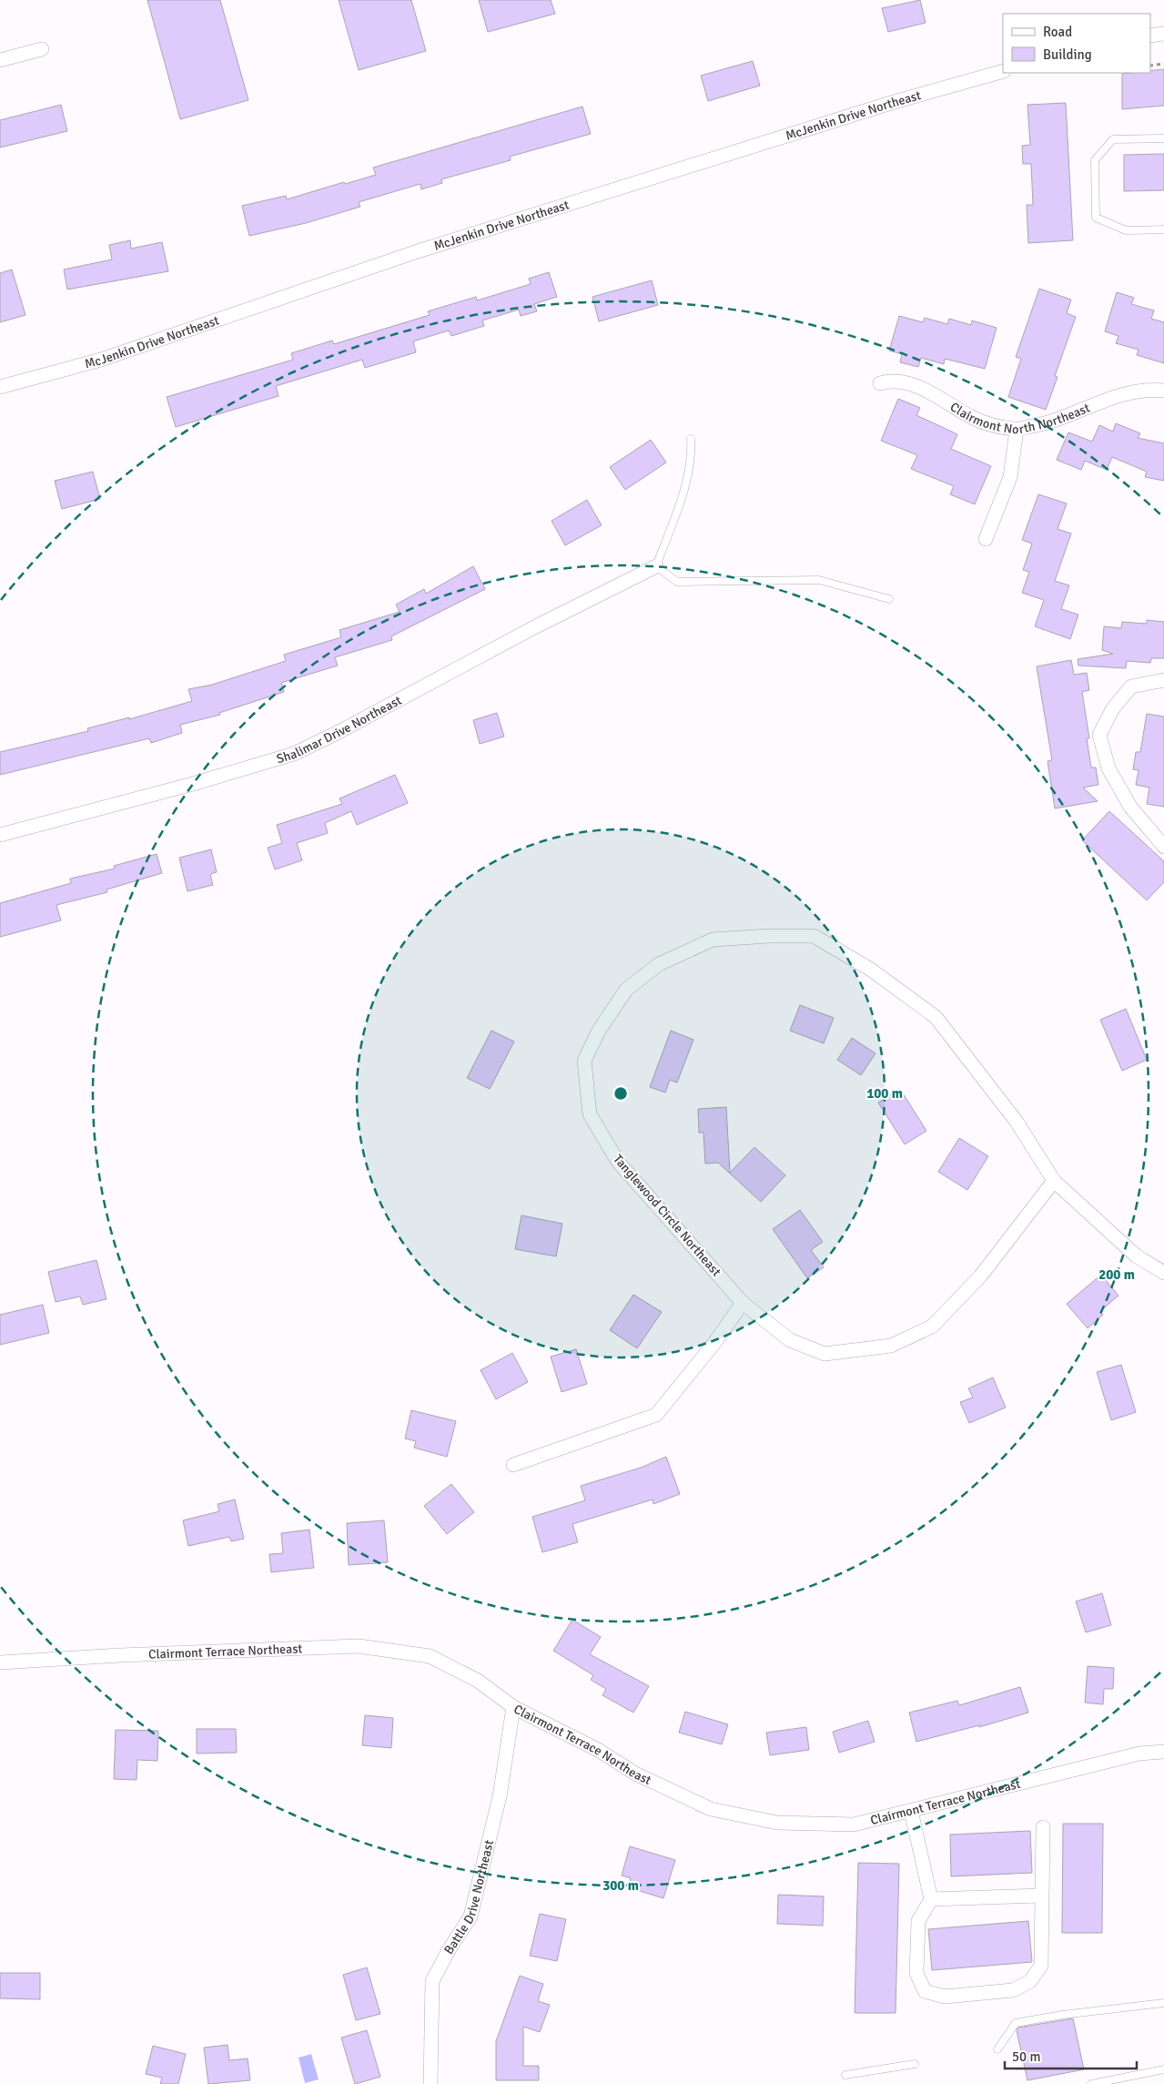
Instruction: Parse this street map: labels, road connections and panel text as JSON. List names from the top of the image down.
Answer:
{
  "streets": {
    "street": [
      "McJenkin Drive Northeast",
      "Clairmont North Northeast",
      "Shalimar Drive Northeast",
      "Tanglewood Circle Northeast",
      "Clairmont Terrace Northeast",
      "Battle Drive Northeast"
    ]
  },
  "crossings": [
    ["Clairmont Terrace Northeast", "Battle Drive Northeast"]
  ],
  "legend": ["Road", "Building"],
  "scale_bar": "50 m",
  "rings": ["100 m", "200 m", "300 m"]
}
